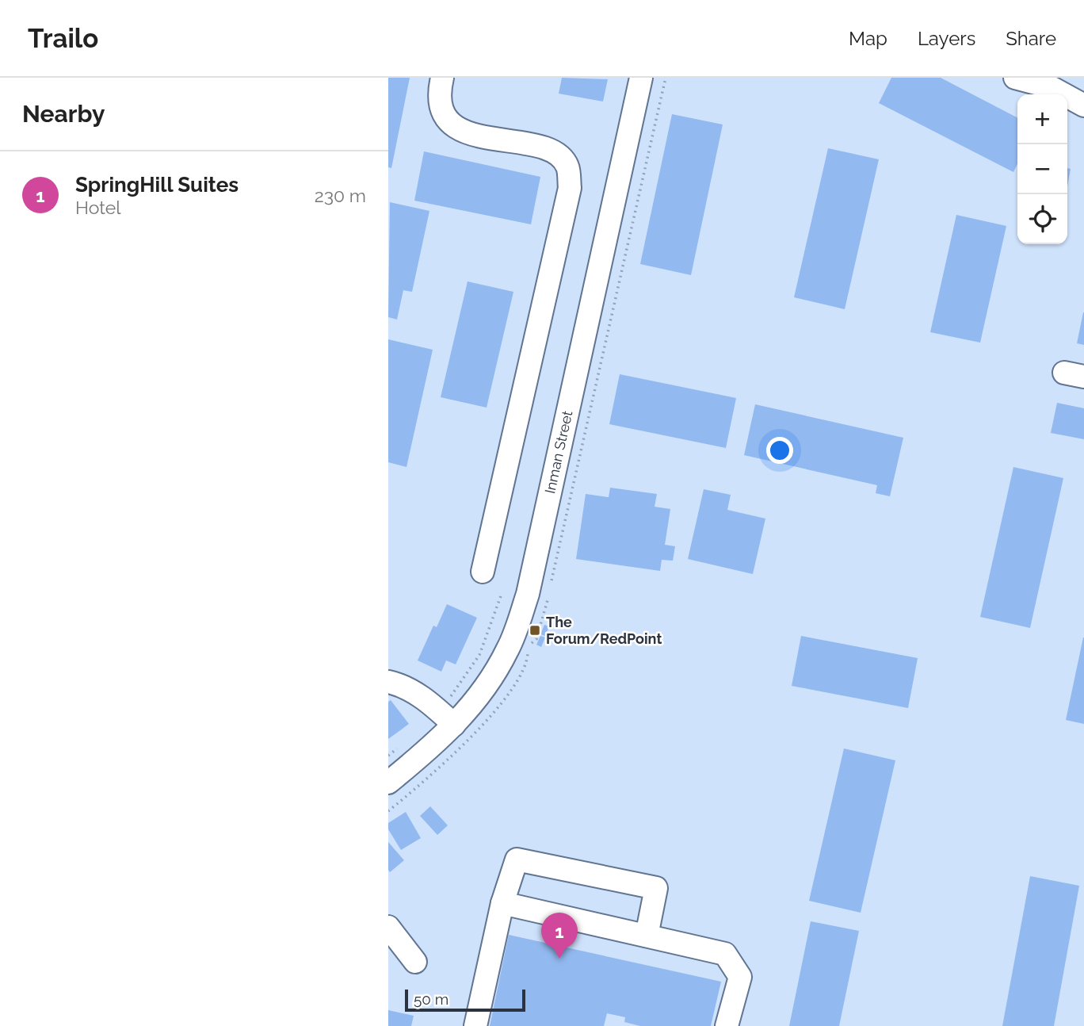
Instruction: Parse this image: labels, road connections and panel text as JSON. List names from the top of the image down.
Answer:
{
  "streets": {
    "street": ["Inman Street"]
  },
  "places": {
    "transit": ["The Forum/RedPoint"]
  },
  "scale_bar": "50 m",
  "page": {
    "header": "Trailo",
    "nav": ["Map", "Layers", "Share"],
    "heading": "Nearby",
    "map_buttons": ["+", "−"],
    "list": [
      {
        "mark": "1",
        "name": "SpringHill Suites",
        "note": "Hotel",
        "value": "230 m"
      }
    ],
    "pins": "1",
    "scale": "50 m"
  }
}
